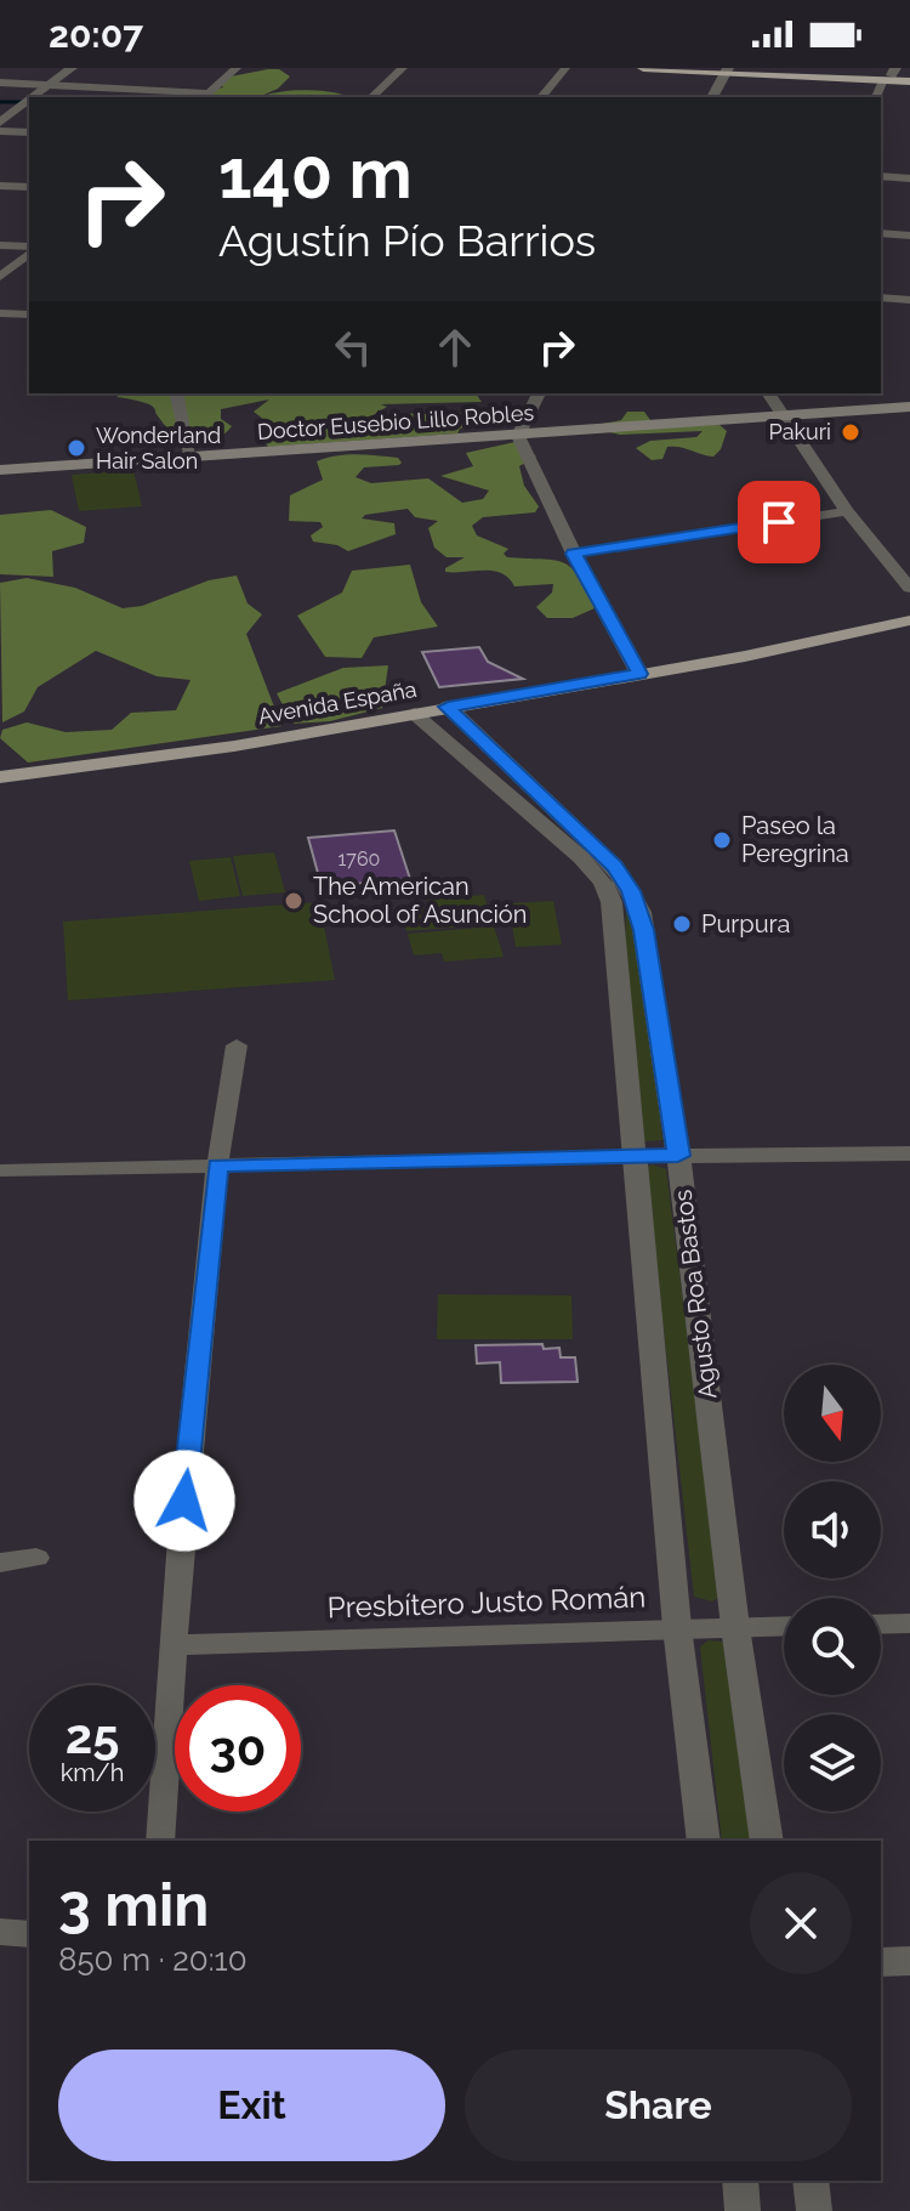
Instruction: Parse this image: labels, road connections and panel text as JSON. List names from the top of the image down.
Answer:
{
  "streets": {
    "main road": ["Doctor Eusebio Lillo Robles", "Avenida España"],
    "street": ["Agusto Roa Bastos", "Presbítero Justo Román"]
  },
  "crossings": [
    ["Avenida España", "Agusto Roa Bastos"],
    ["Agusto Roa Bastos", "Presbítero Justo Román"]
  ],
  "places": [
    "Pakuri",
    "Wonderland Hair Salon",
    "Paseo la Peregrina",
    "The American School of Asunción",
    "Purpura"
  ],
  "house_numbers": ["1760"],
  "north": "bottom",
  "page": {
    "status": "20:07",
    "turn": ["140 m", "Agustín Pío Barrios"],
    "speed": "25 km/h",
    "limit": "30",
    "heading": ["3 min", "850 m · 20:10"],
    "buttons": ["Exit", "Share"]
  }
}
